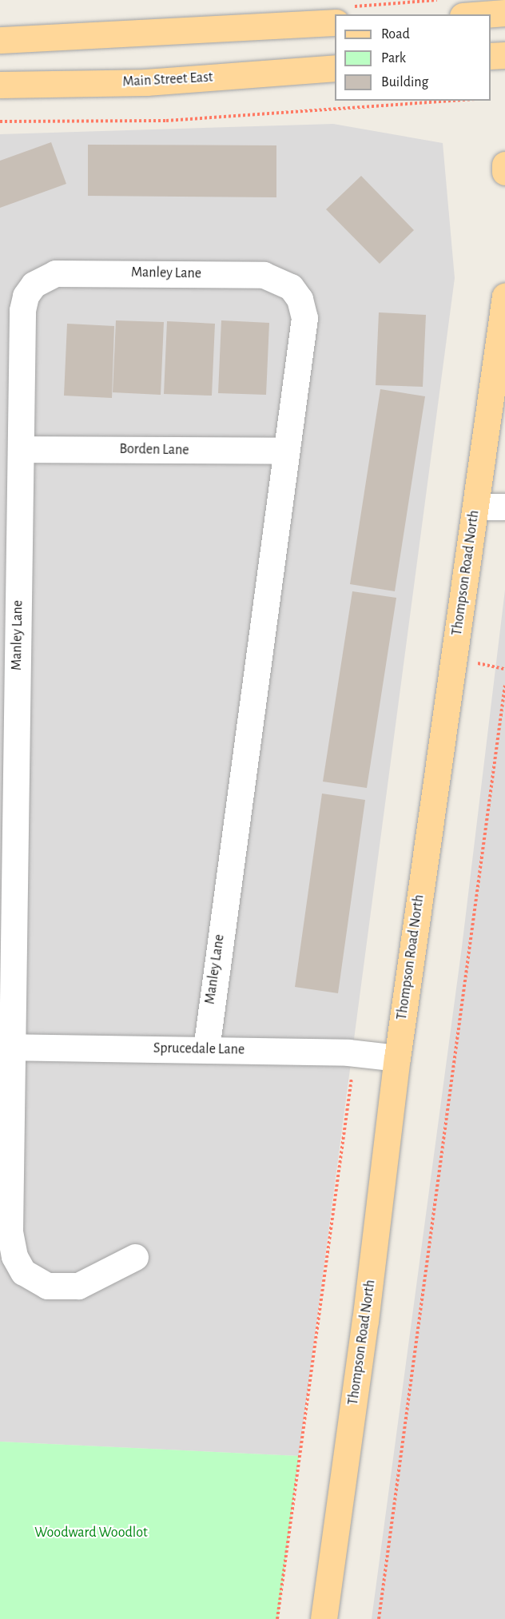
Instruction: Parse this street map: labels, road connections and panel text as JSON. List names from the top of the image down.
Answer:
{
  "streets": {
    "main road": ["Main Street East", "Thompson Road North"],
    "street": ["Manley Lane", "Borden Lane", "Sprucedale Lane"]
  },
  "crossings": [
    ["Manley Lane", "Borden Lane"],
    ["Manley Lane", "Sprucedale Lane"],
    ["Thompson Road North", "Sprucedale Lane"]
  ],
  "parks": ["Woodward Woodlot"],
  "legend": ["Road", "Park", "Building"]
}
